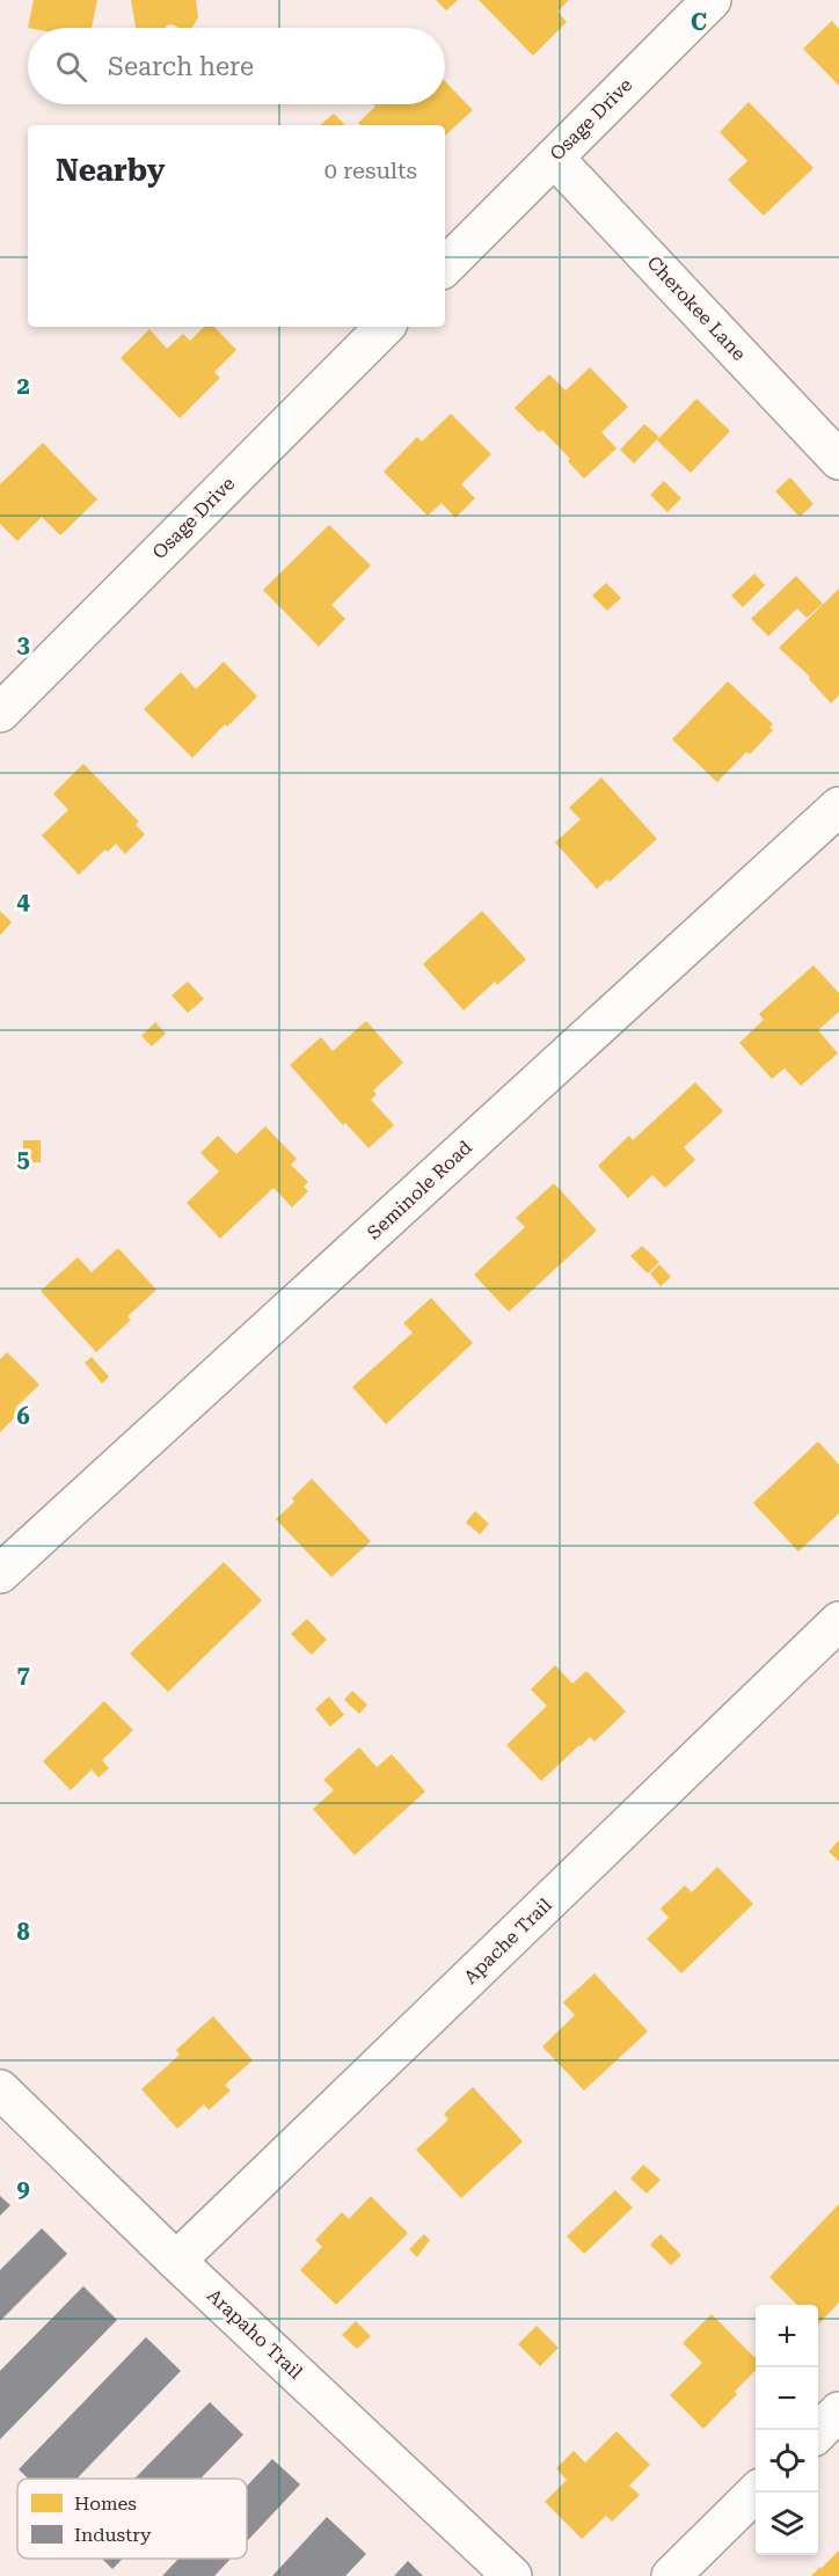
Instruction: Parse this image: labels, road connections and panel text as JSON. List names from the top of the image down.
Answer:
{
  "streets": {
    "street": [
      "Osage Drive",
      "Cherokee Lane",
      "Seminole Road",
      "Apache Trail",
      "Arapaho Trail"
    ]
  },
  "crossings": [
    ["Osage Drive", "Cherokee Lane"],
    ["Apache Trail", "Arapaho Trail"]
  ],
  "legend": ["Homes", "Industry"],
  "page": {
    "search": "Search here",
    "heading": ["Nearby", "0 results"],
    "map_buttons": ["+", "−"]
  },
  "grid": {
    "columns": ["C"],
    "rows": [
      "2",
      "3",
      "4",
      "5",
      "6",
      "7",
      "8",
      "9"
    ]
  }
}
